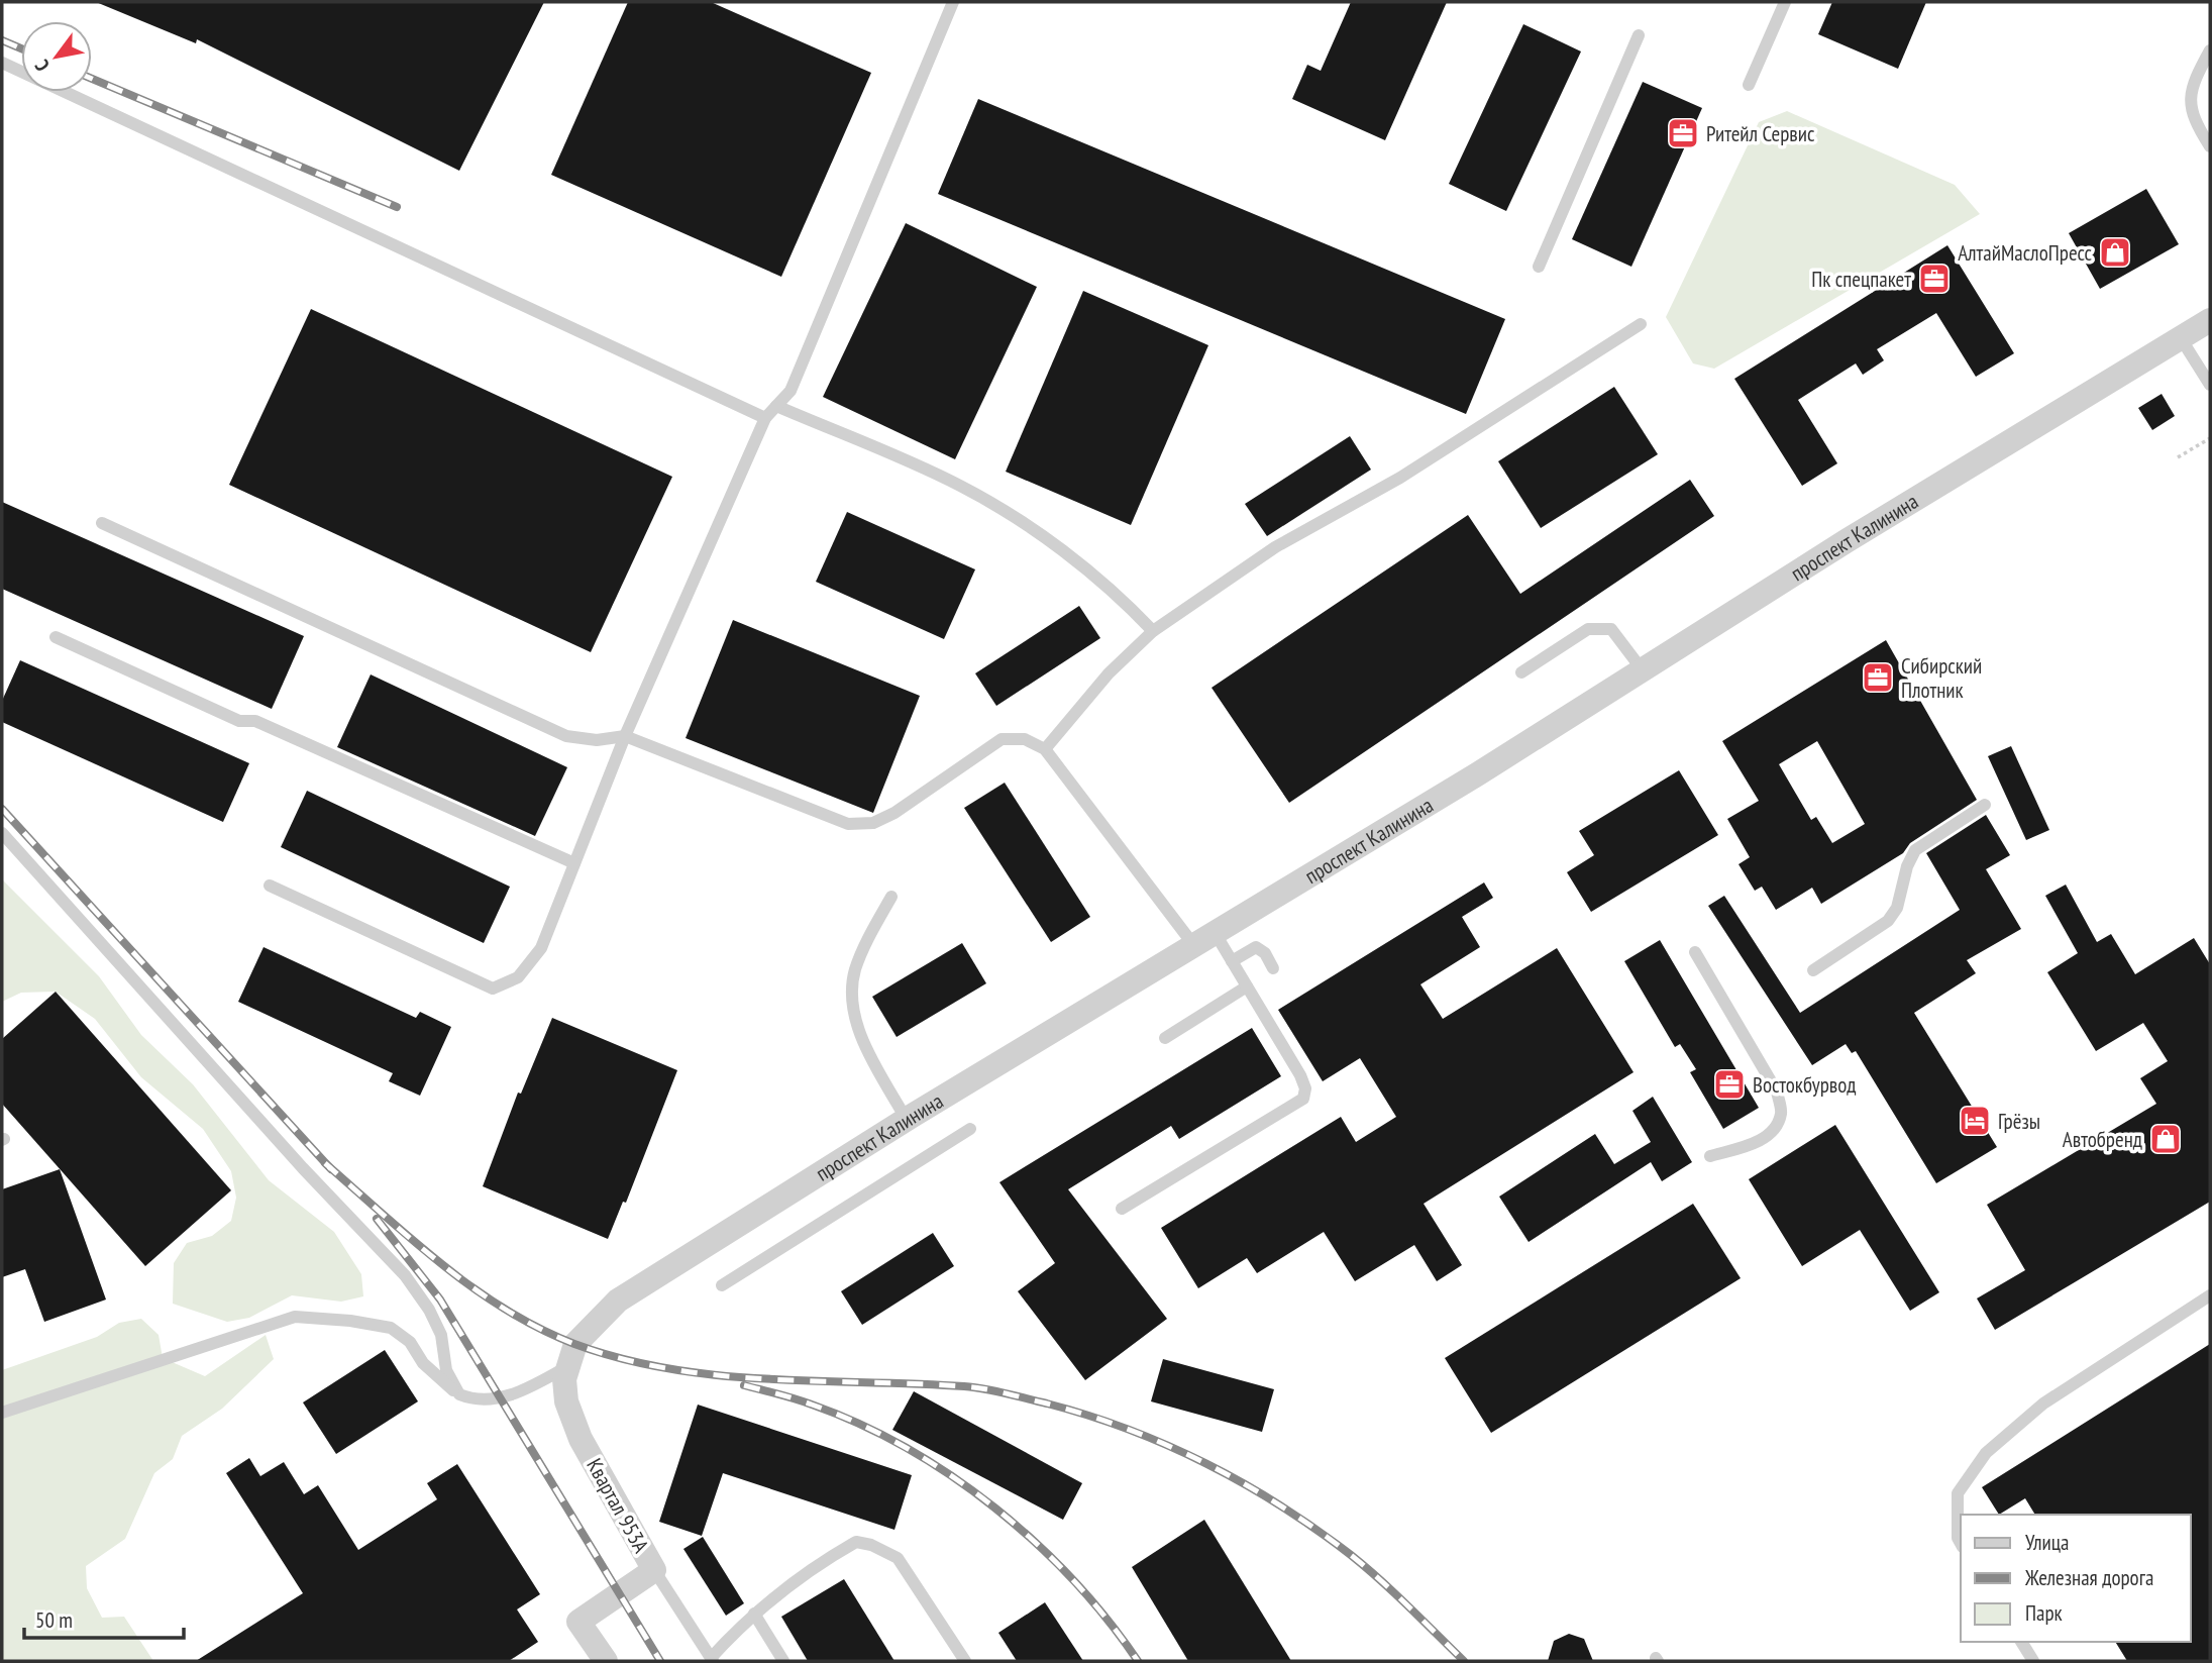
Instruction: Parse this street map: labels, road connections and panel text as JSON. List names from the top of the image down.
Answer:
{
  "streets": {
    "street": ["проспект Калинина", "Квартал 953А"]
  },
  "crossings": [
    ["проспект Калинина", "Квартал 953А"]
  ],
  "places": {
    "office": [
      "Ритейл Сервис",
      "Пк спецпакет",
      "Сибирский Плотник",
      "Востокбурвод"
    ],
    "shop": ["АлтайМаслоПресс", "Автобренд"],
    "hotel": ["Грёзы"]
  },
  "legend": ["Улица", "Железная дорога", "Парк"],
  "scale_bar": "50 m",
  "north": "bottom left"
}
